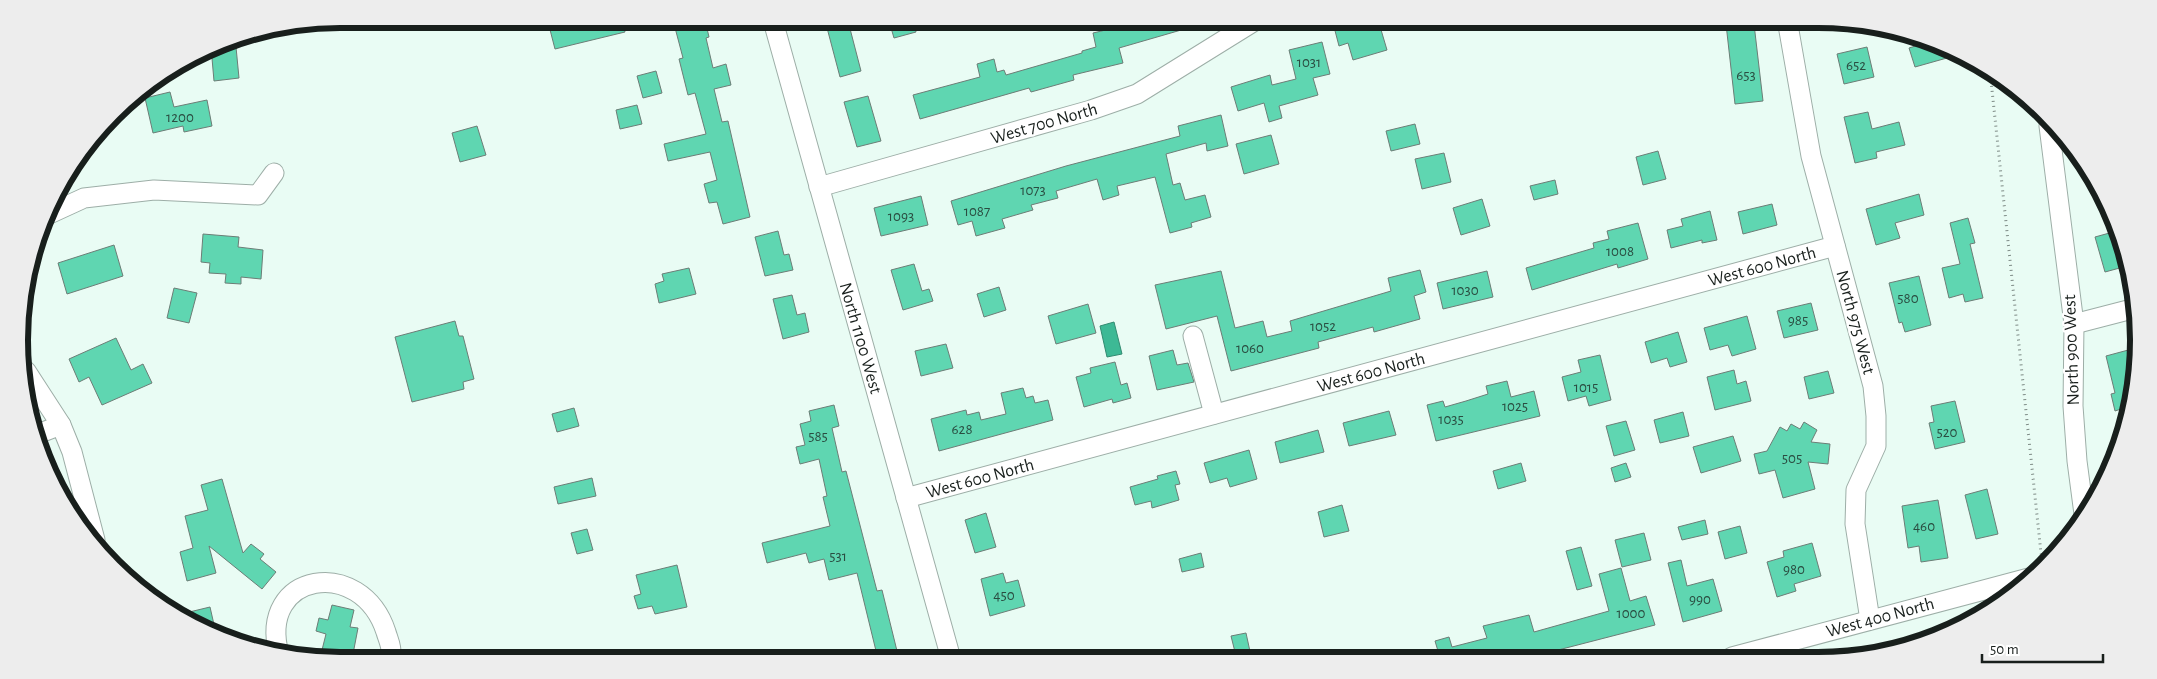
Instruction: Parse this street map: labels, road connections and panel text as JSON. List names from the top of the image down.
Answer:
{
  "streets": {
    "street": [
      "West 700 North",
      "West 600 North",
      "North 975 West",
      "North 1100 West",
      "North 900 West",
      "West 400 North"
    ]
  },
  "crossings": [
    ["West 700 North", "North 1100 West"],
    ["West 600 North", "North 975 West"],
    ["West 600 North", "North 1100 West"],
    ["North 975 West", "West 400 North"]
  ],
  "house_numbers": [
    "1031",
    "652",
    "653",
    "1200",
    "1073",
    "1087",
    "1093",
    "1008",
    "1030",
    "580",
    "985",
    "1052",
    "1060",
    "1015",
    "1025",
    "1035",
    "628",
    "520",
    "585",
    "505",
    "460",
    "531",
    "980",
    "450",
    "990",
    "1000"
  ],
  "scale_bar": "50 m"
}
